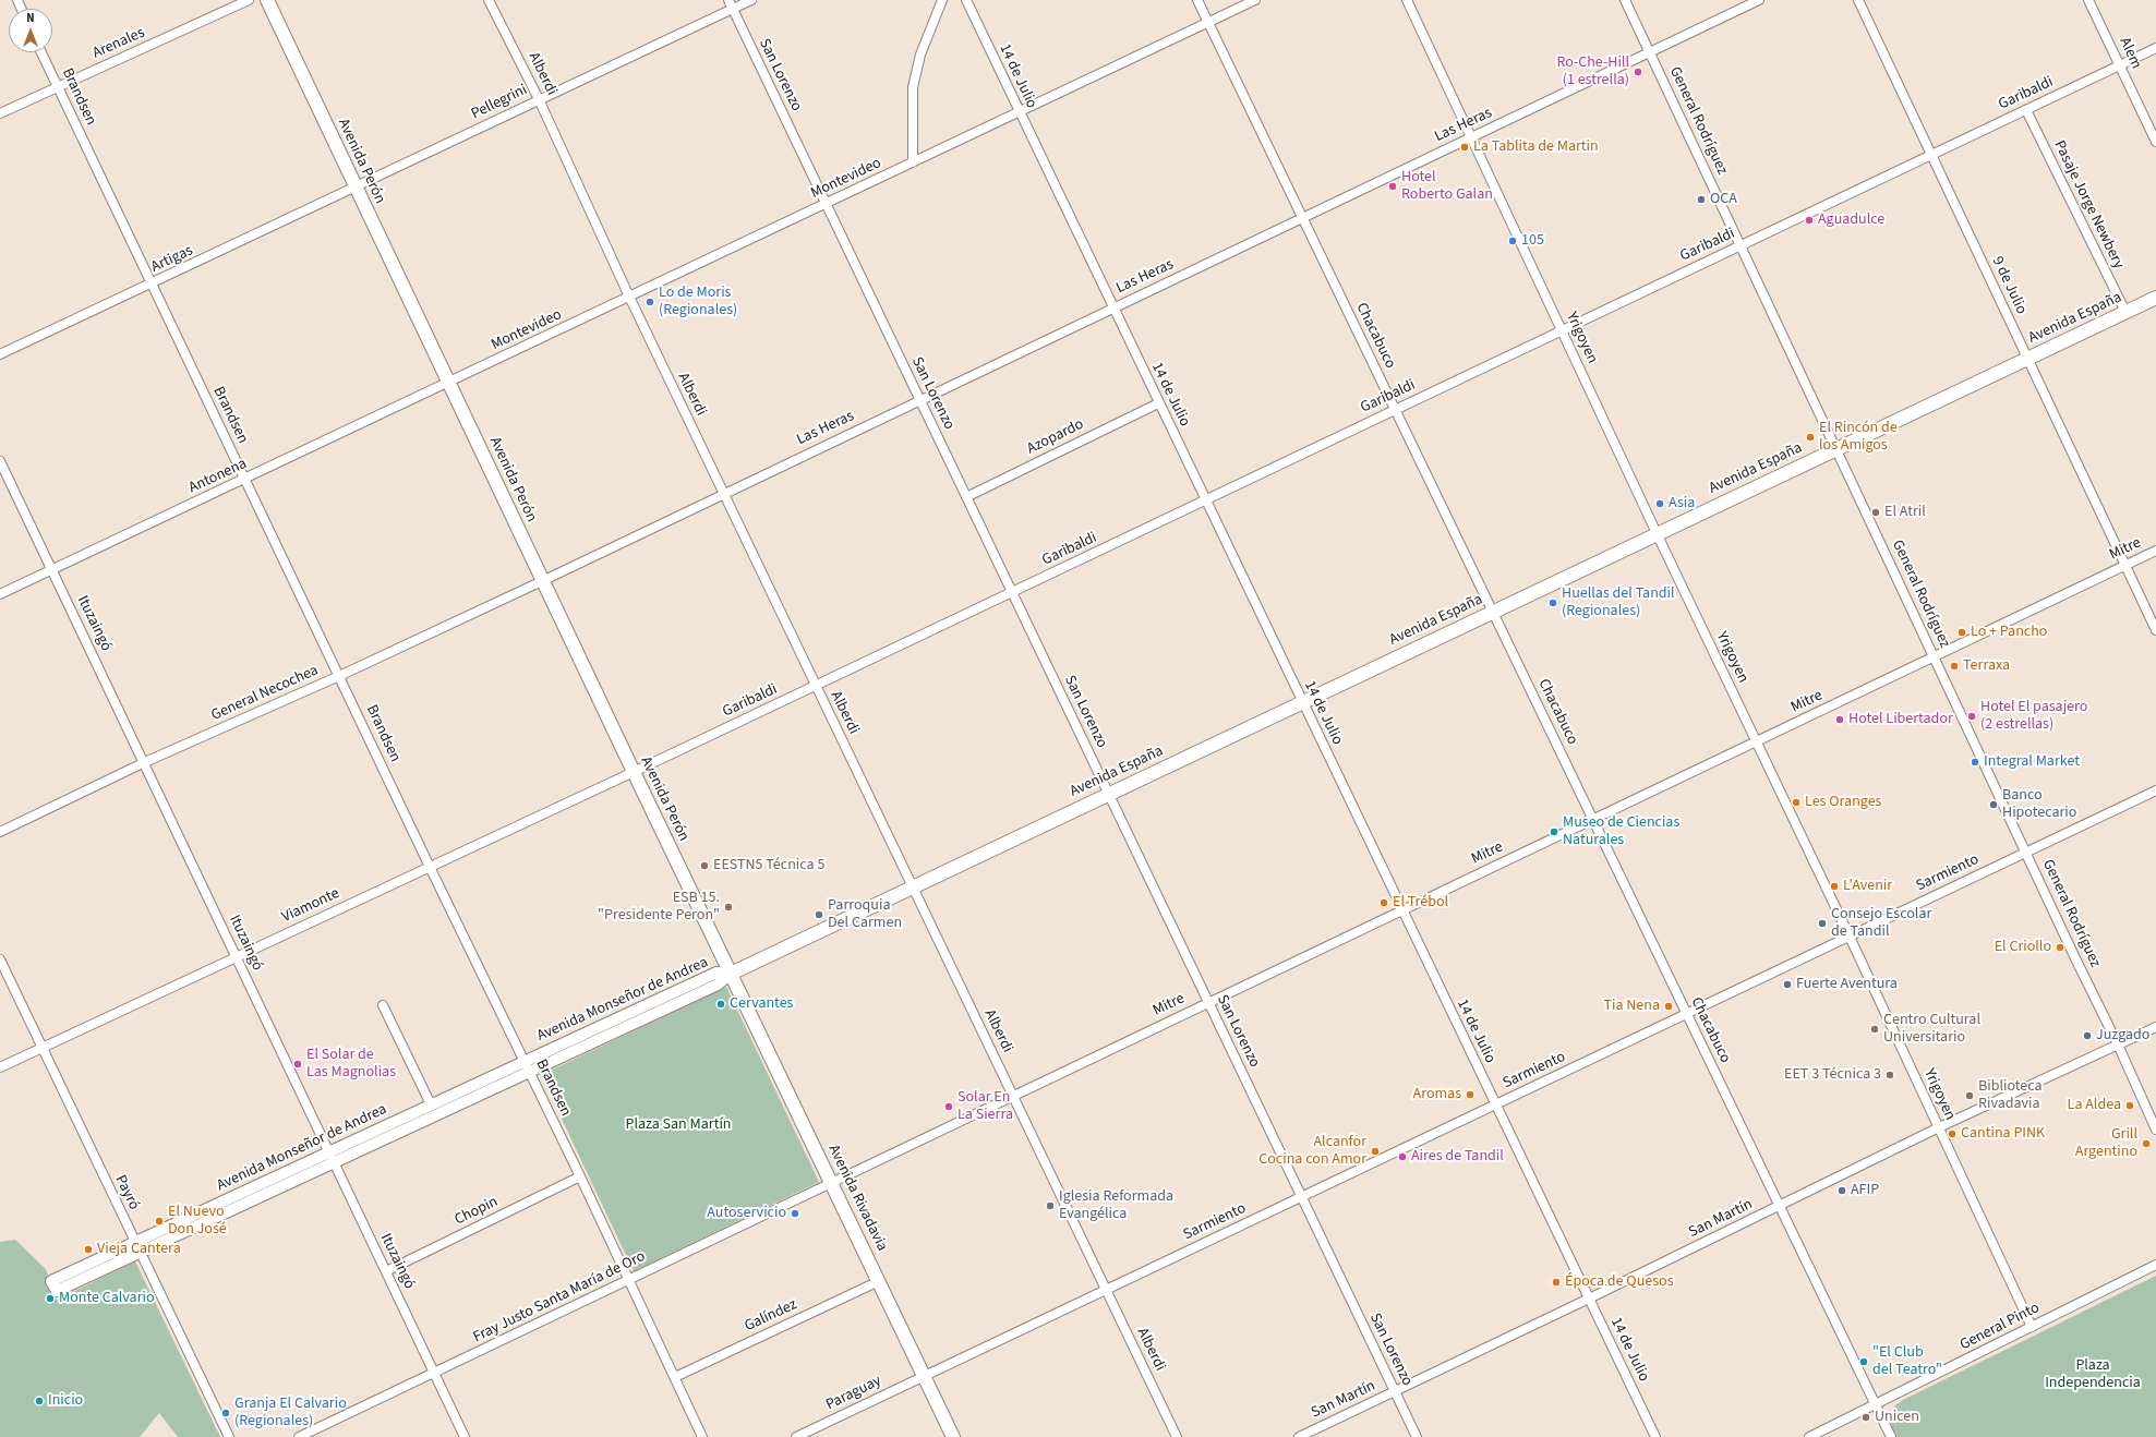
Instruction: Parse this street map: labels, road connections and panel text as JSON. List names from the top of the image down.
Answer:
{
  "streets": {
    "main road": ["Avenida Perón", "Avenida España", "Avenida Rivadavia"],
    "street": [
      "Arenales",
      "Alem",
      "Alberdi",
      "San Lorenzo",
      "14 de Julio",
      "Garibaldi",
      "Brandsen",
      "Pellegrini",
      "General Rodríguez",
      "Las Heras",
      "Montevideo",
      "Pasaje Jorge Newbery",
      "Artigas",
      "9 de Julio",
      "Chacabuco",
      "Yrigoyen",
      "Azopardo",
      "Antonena",
      "Mitre",
      "Ituzaingó",
      "General Necochea",
      "Sarmiento",
      "Viamonte",
      "Avenida Monseñor de Andrea",
      "Payró",
      "Chopin",
      "San Martín",
      "Fray Justo Santa María de Oro",
      "Galíndez",
      "General Pinto",
      "Paraguay"
    ]
  },
  "crossings": [
    ["Arenales", "Brandsen"],
    ["Alem", "Garibaldi"],
    ["Alberdi", "Garibaldi"],
    ["Alberdi", "Pellegrini"],
    ["Alberdi", "Las Heras"],
    ["Alberdi", "Montevideo"],
    ["Alberdi", "Avenida España"],
    ["Alberdi", "Mitre"],
    ["Alberdi", "Sarmiento"],
    ["San Lorenzo", "Garibaldi"],
    ["San Lorenzo", "Pellegrini"],
    ["San Lorenzo", "Las Heras"],
    ["San Lorenzo", "Montevideo"],
    ["San Lorenzo", "Avenida España"],
    ["San Lorenzo", "Azopardo"],
    ["San Lorenzo", "Mitre"],
    ["San Lorenzo", "Sarmiento"],
    ["San Lorenzo", "San Martín"],
    ["14 de Julio", "Garibaldi"],
    ["14 de Julio", "Las Heras"],
    ["14 de Julio", "Montevideo"],
    ["14 de Julio", "Avenida España"],
    ["14 de Julio", "Azopardo"],
    ["14 de Julio", "Mitre"],
    ["14 de Julio", "Sarmiento"],
    ["14 de Julio", "San Martín"],
    ["Garibaldi", "General Rodríguez"],
    ["Garibaldi", "Avenida Perón"],
    ["Garibaldi", "Pasaje Jorge Newbery"],
    ["Garibaldi", "9 de Julio"],
    ["Garibaldi", "Chacabuco"],
    ["Garibaldi", "Yrigoyen"],
    ["Garibaldi", "Viamonte"],
    ["Brandsen", "Artigas"],
    ["Brandsen", "Antonena"],
    ["Brandsen", "General Necochea"],
    ["Brandsen", "Viamonte"],
    ["Brandsen", "Avenida Monseñor de Andrea"],
    ["Brandsen", "Chopin"],
    ["Brandsen", "Fray Justo Santa María de Oro"],
    ["Brandsen", "Galíndez"],
    ["Pellegrini", "Avenida Perón"],
    ["Pellegrini", "Artigas"],
    ["General Rodríguez", "Las Heras"],
    ["General Rodríguez", "Avenida España"],
    ["General Rodríguez", "Mitre"],
    ["General Rodríguez", "Sarmiento"],
    ["General Rodríguez", "San Martín"],
    ["Las Heras", "Avenida Perón"],
    ["Las Heras", "Chacabuco"],
    ["Las Heras", "Yrigoyen"],
    ["Las Heras", "General Necochea"],
    ["Avenida Perón", "Montevideo"],
    ["Avenida Perón", "Artigas"],
    ["Avenida Perón", "Avenida España"],
    ["Avenida Perón", "Antonena"],
    ["Avenida Perón", "General Necochea"],
    ["Avenida Perón", "Viamonte"],
    ["Avenida Perón", "Avenida Monseñor de Andrea"],
    ["Avenida Perón", "Avenida Rivadavia"],
    ["Montevideo", "Chacabuco"],
    ["Montevideo", "Antonena"],
    ["Pasaje Jorge Newbery", "Avenida España"],
    ["9 de Julio", "Avenida España"],
    ["9 de Julio", "Mitre"],
    ["Avenida España", "Chacabuco"],
    ["Avenida España", "Yrigoyen"],
    ["Avenida España", "Avenida Monseñor de Andrea"],
    ["Avenida España", "Avenida Rivadavia"],
    ["Chacabuco", "Mitre"],
    ["Chacabuco", "Sarmiento"],
    ["Chacabuco", "San Martín"],
    ["Chacabuco", "General Pinto"],
    ["Yrigoyen", "Mitre"],
    ["Yrigoyen", "Sarmiento"],
    ["Yrigoyen", "San Martín"],
    ["Yrigoyen", "General Pinto"],
    ["Antonena", "Ituzaingó"],
    ["Mitre", "Avenida Rivadavia"],
    ["Mitre", "Fray Justo Santa María de Oro"],
    ["Ituzaingó", "General Necochea"],
    ["Ituzaingó", "Viamonte"],
    ["Ituzaingó", "Avenida Monseñor de Andrea"],
    ["Ituzaingó", "Chopin"],
    ["Ituzaingó", "Fray Justo Santa María de Oro"],
    ["Sarmiento", "Avenida Rivadavia"],
    ["Sarmiento", "Paraguay"],
    ["Viamonte", "Payró"],
    ["Avenida Monseñor de Andrea", "Payró"],
    ["Avenida Monseñor de Andrea", "Avenida Rivadavia"],
    ["Avenida Rivadavia", "Fray Justo Santa María de Oro"],
    ["Avenida Rivadavia", "Galíndez"],
    ["Avenida Rivadavia", "Paraguay"]
  ],
  "parks": ["Plaza San Martín", "Plaza Independencia"],
  "places": [
    "Ro-Che-Hill (1 estrella)",
    "La Tablita de Martin",
    "Hotel Roberto Galan",
    "OCA",
    "Aguadulce",
    "105",
    "Lo de Moris (Regionales)",
    "El Rincón de los Amigos",
    "Asia",
    "El Atril",
    "Huellas del Tandil (Regionales)",
    "Lo + Pancho",
    "Terraxa",
    "Hotel El pasajero (2 estrellas)",
    "Hotel Libertador",
    "Integral Market",
    "Les Oranges",
    "Banco Hipotecario",
    "Museo de Ciencias Naturales",
    "EESTN5 Técnica 5",
    "L'Avenir",
    "El Trébol",
    "ESB 15. \"Presidente Peron\"",
    "Parroquia Del Carmen",
    "Consejo Escolar de Tandil",
    "El Criollo",
    "Fuerte Aventura",
    "Cervantes",
    "Tia Nena",
    "Centro Cultural Universitario",
    "Juzgado",
    "El Solar de Las Magnolias",
    "EET 3 Técnica 3",
    "Aromas",
    "Biblioteca Rivadavia",
    "La Aldea",
    "Solar En La Sierra",
    "Cantina PINK",
    "Grill Argentino",
    "Alcanfor Cocina con Amor",
    "Aires de Tandil",
    "AFIP",
    "Iglesia Reformada Evangélica",
    "Autoservicio",
    "El Nuevo Don José",
    "Vieja Cantera",
    "Época de Quesos",
    "Monte Calvario",
    "\"El Club del Teatro\"",
    "Inicio",
    "Granja El Calvario (Regionales)",
    "Unicen"
  ],
  "north": "top"
}
